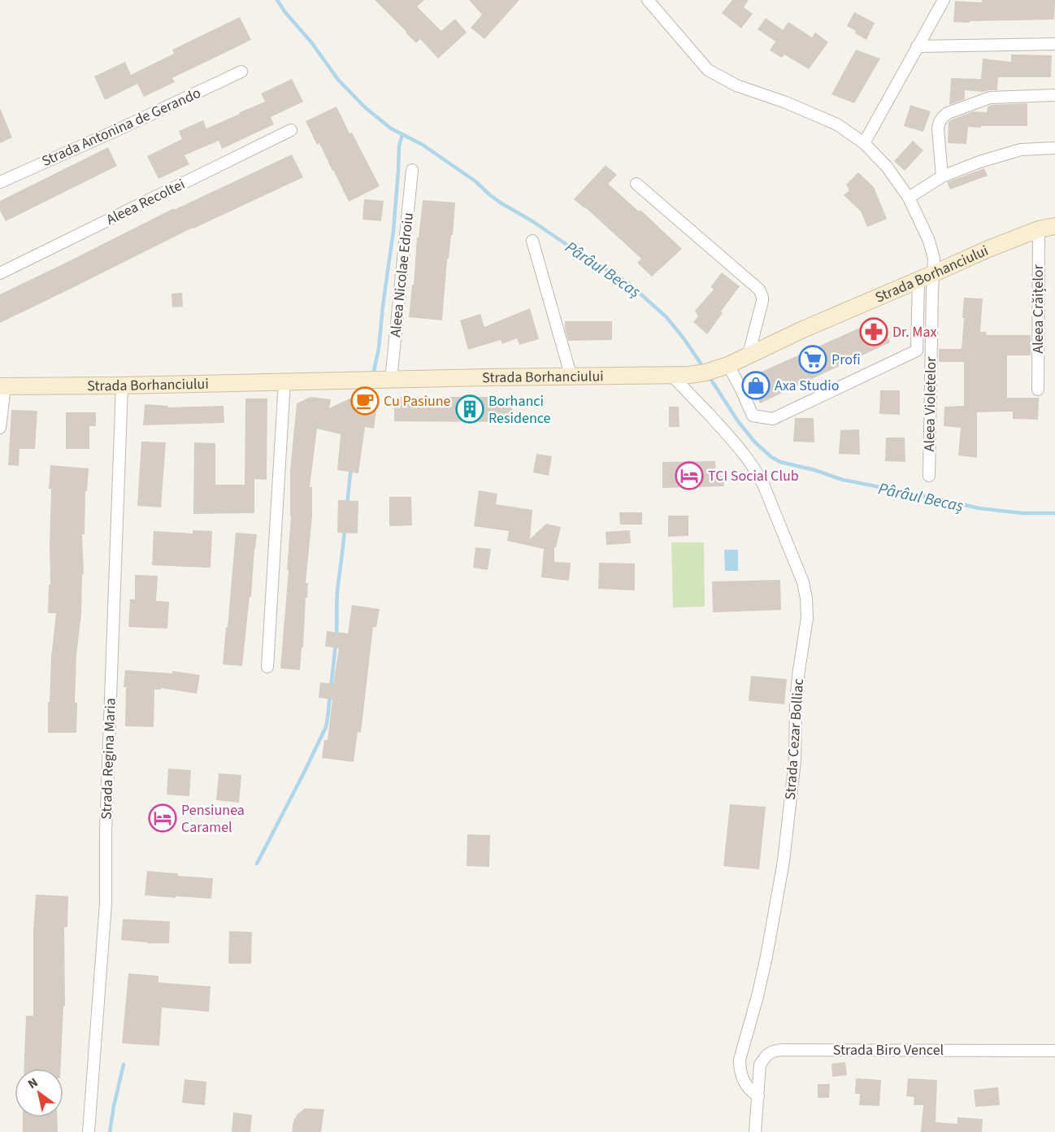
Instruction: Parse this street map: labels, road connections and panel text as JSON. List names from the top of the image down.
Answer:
{
  "streets": {
    "main road": ["Strada Borhanciului"],
    "street": [
      "Strada Antonina de Gerando",
      "Aleea Recoltei",
      "Aleea Nicolae Edroiu",
      "Aleea Crăițelor",
      "Aleea Violetelor",
      "Strada Cezar Bolliac",
      "Strada Regina Maria",
      "Strada Biro Vencel"
    ]
  },
  "crossings": [
    ["Strada Borhanciului", "Aleea Nicolae Edroiu"],
    ["Strada Borhanciului", "Aleea Crăițelor"],
    ["Strada Borhanciului", "Aleea Violetelor"],
    ["Strada Borhanciului", "Strada Cezar Bolliac"],
    ["Strada Borhanciului", "Strada Regina Maria"],
    ["Strada Cezar Bolliac", "Strada Biro Vencel"]
  ],
  "water": ["Pârâul Becaș"],
  "places": {
    "pharmacy": ["Dr. Max"],
    "supermarket": ["Profi"],
    "shop": ["Axa Studio"],
    "cafe": ["Cu Pasiune"],
    "building": ["Borhanci Residence"],
    "hotel": ["TCI Social Club", "Pensiunea Caramel"]
  },
  "north": "top left"
}
